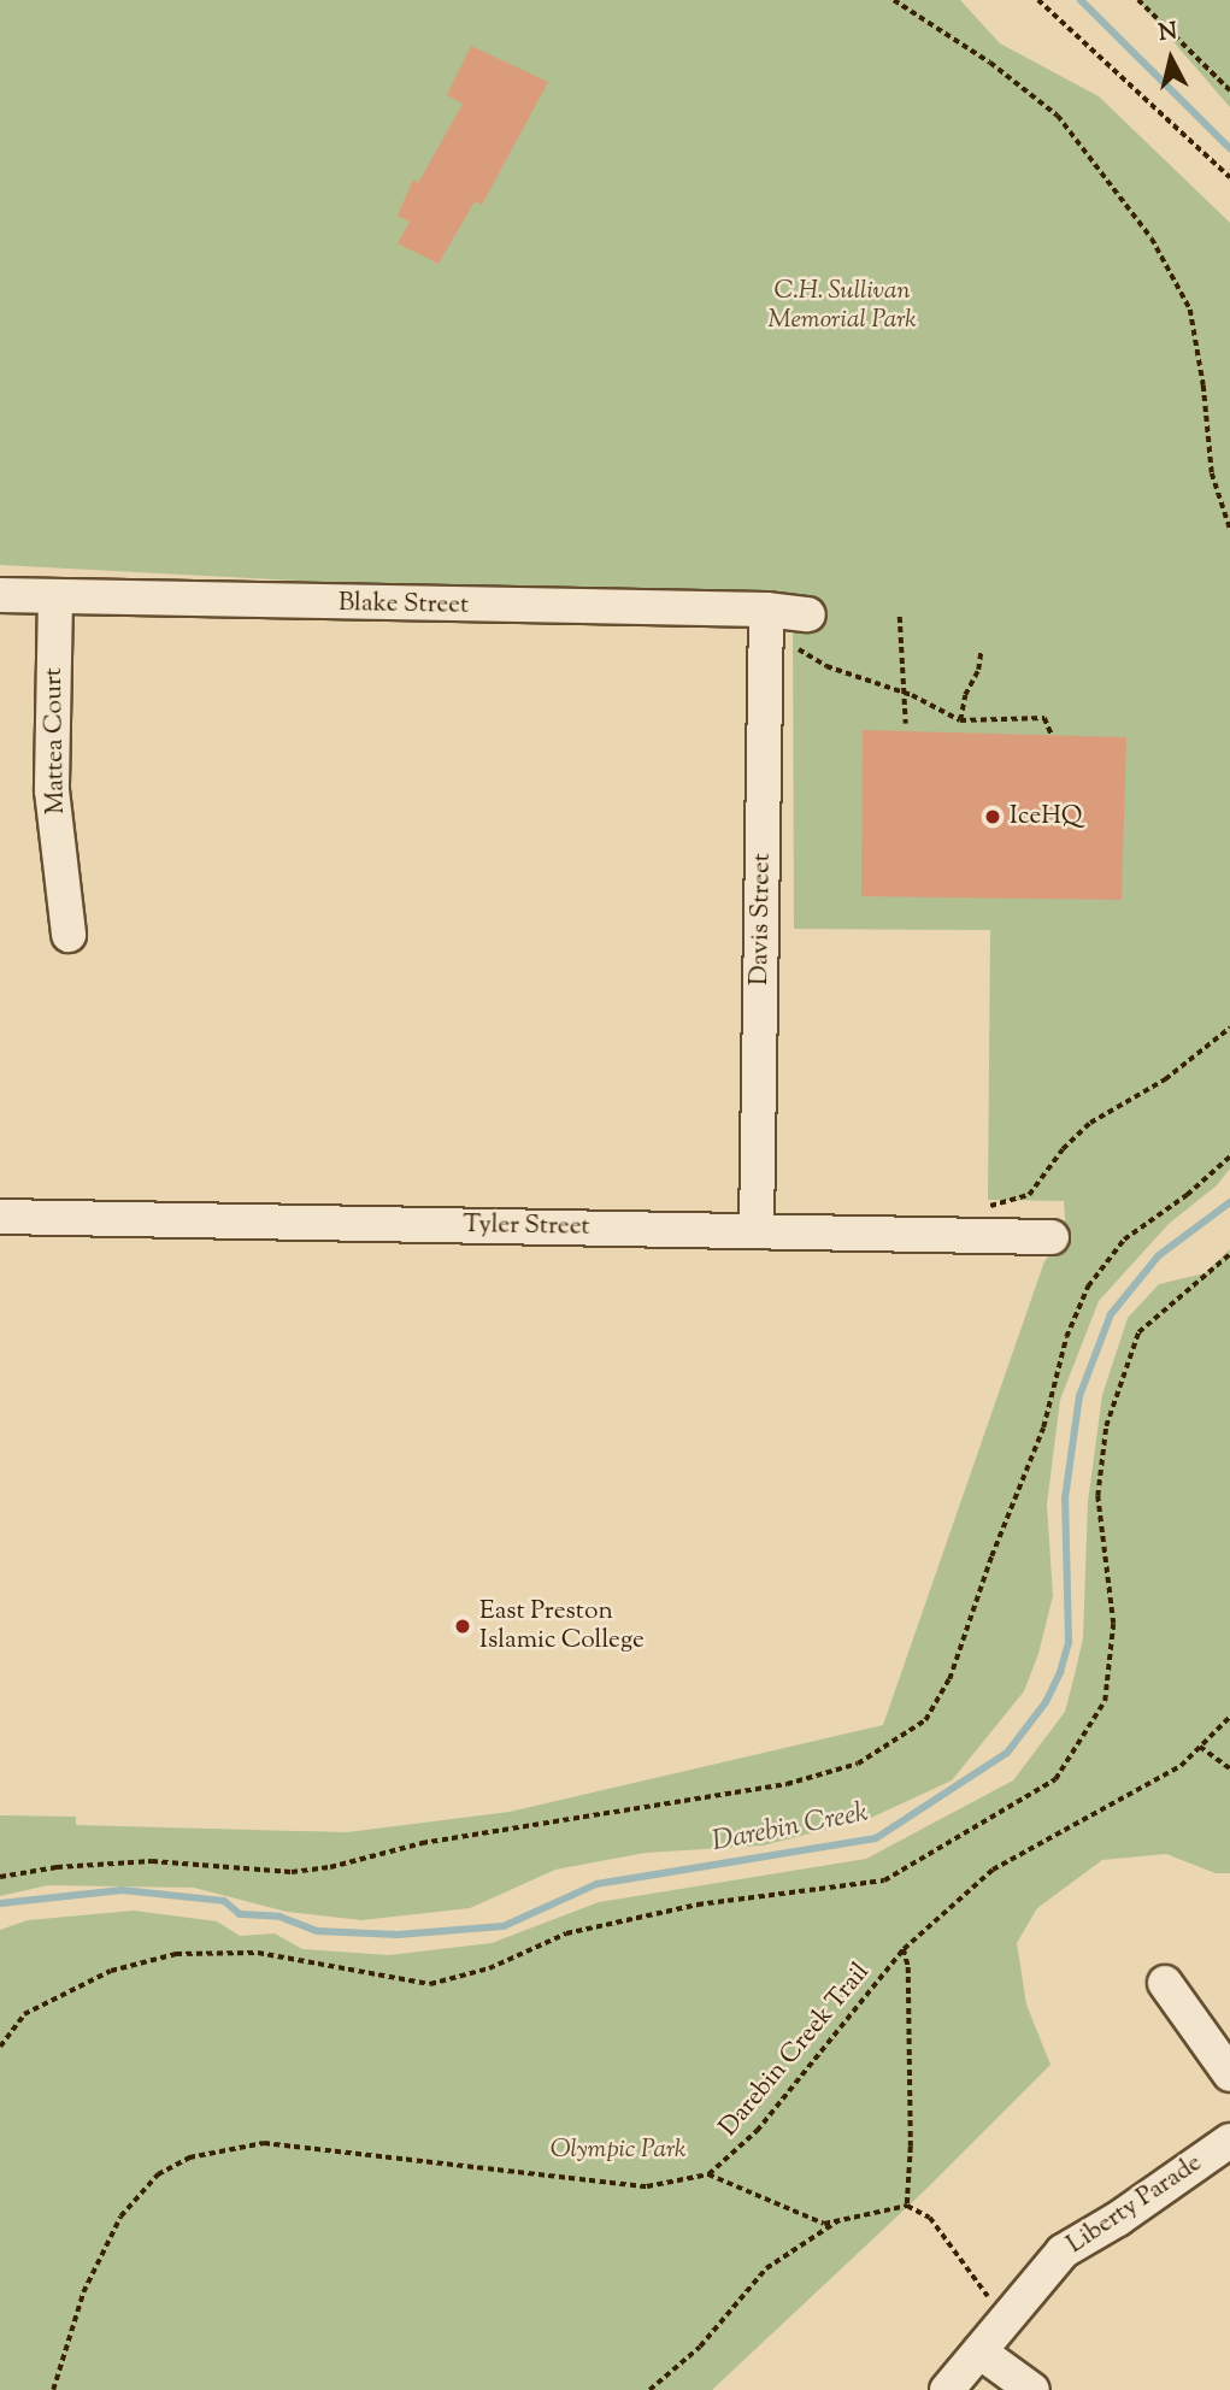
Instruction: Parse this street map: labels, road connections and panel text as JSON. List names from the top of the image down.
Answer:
{
  "streets": {
    "street": [
      "Blake Street",
      "Mattea Court",
      "Davis Street",
      "Tyler Street",
      "Liberty Parade"
    ],
    "path": ["Darebin Creek Trail"]
  },
  "crossings": [
    ["Blake Street", "Mattea Court"],
    ["Blake Street", "Davis Street"],
    ["Davis Street", "Tyler Street"]
  ],
  "water": ["Darebin Creek"],
  "parks": ["C.H. Sullivan Memorial Park", "Olympic Park"],
  "places": ["IceHQ", "East Preston Islamic College"],
  "north": "top"
}
